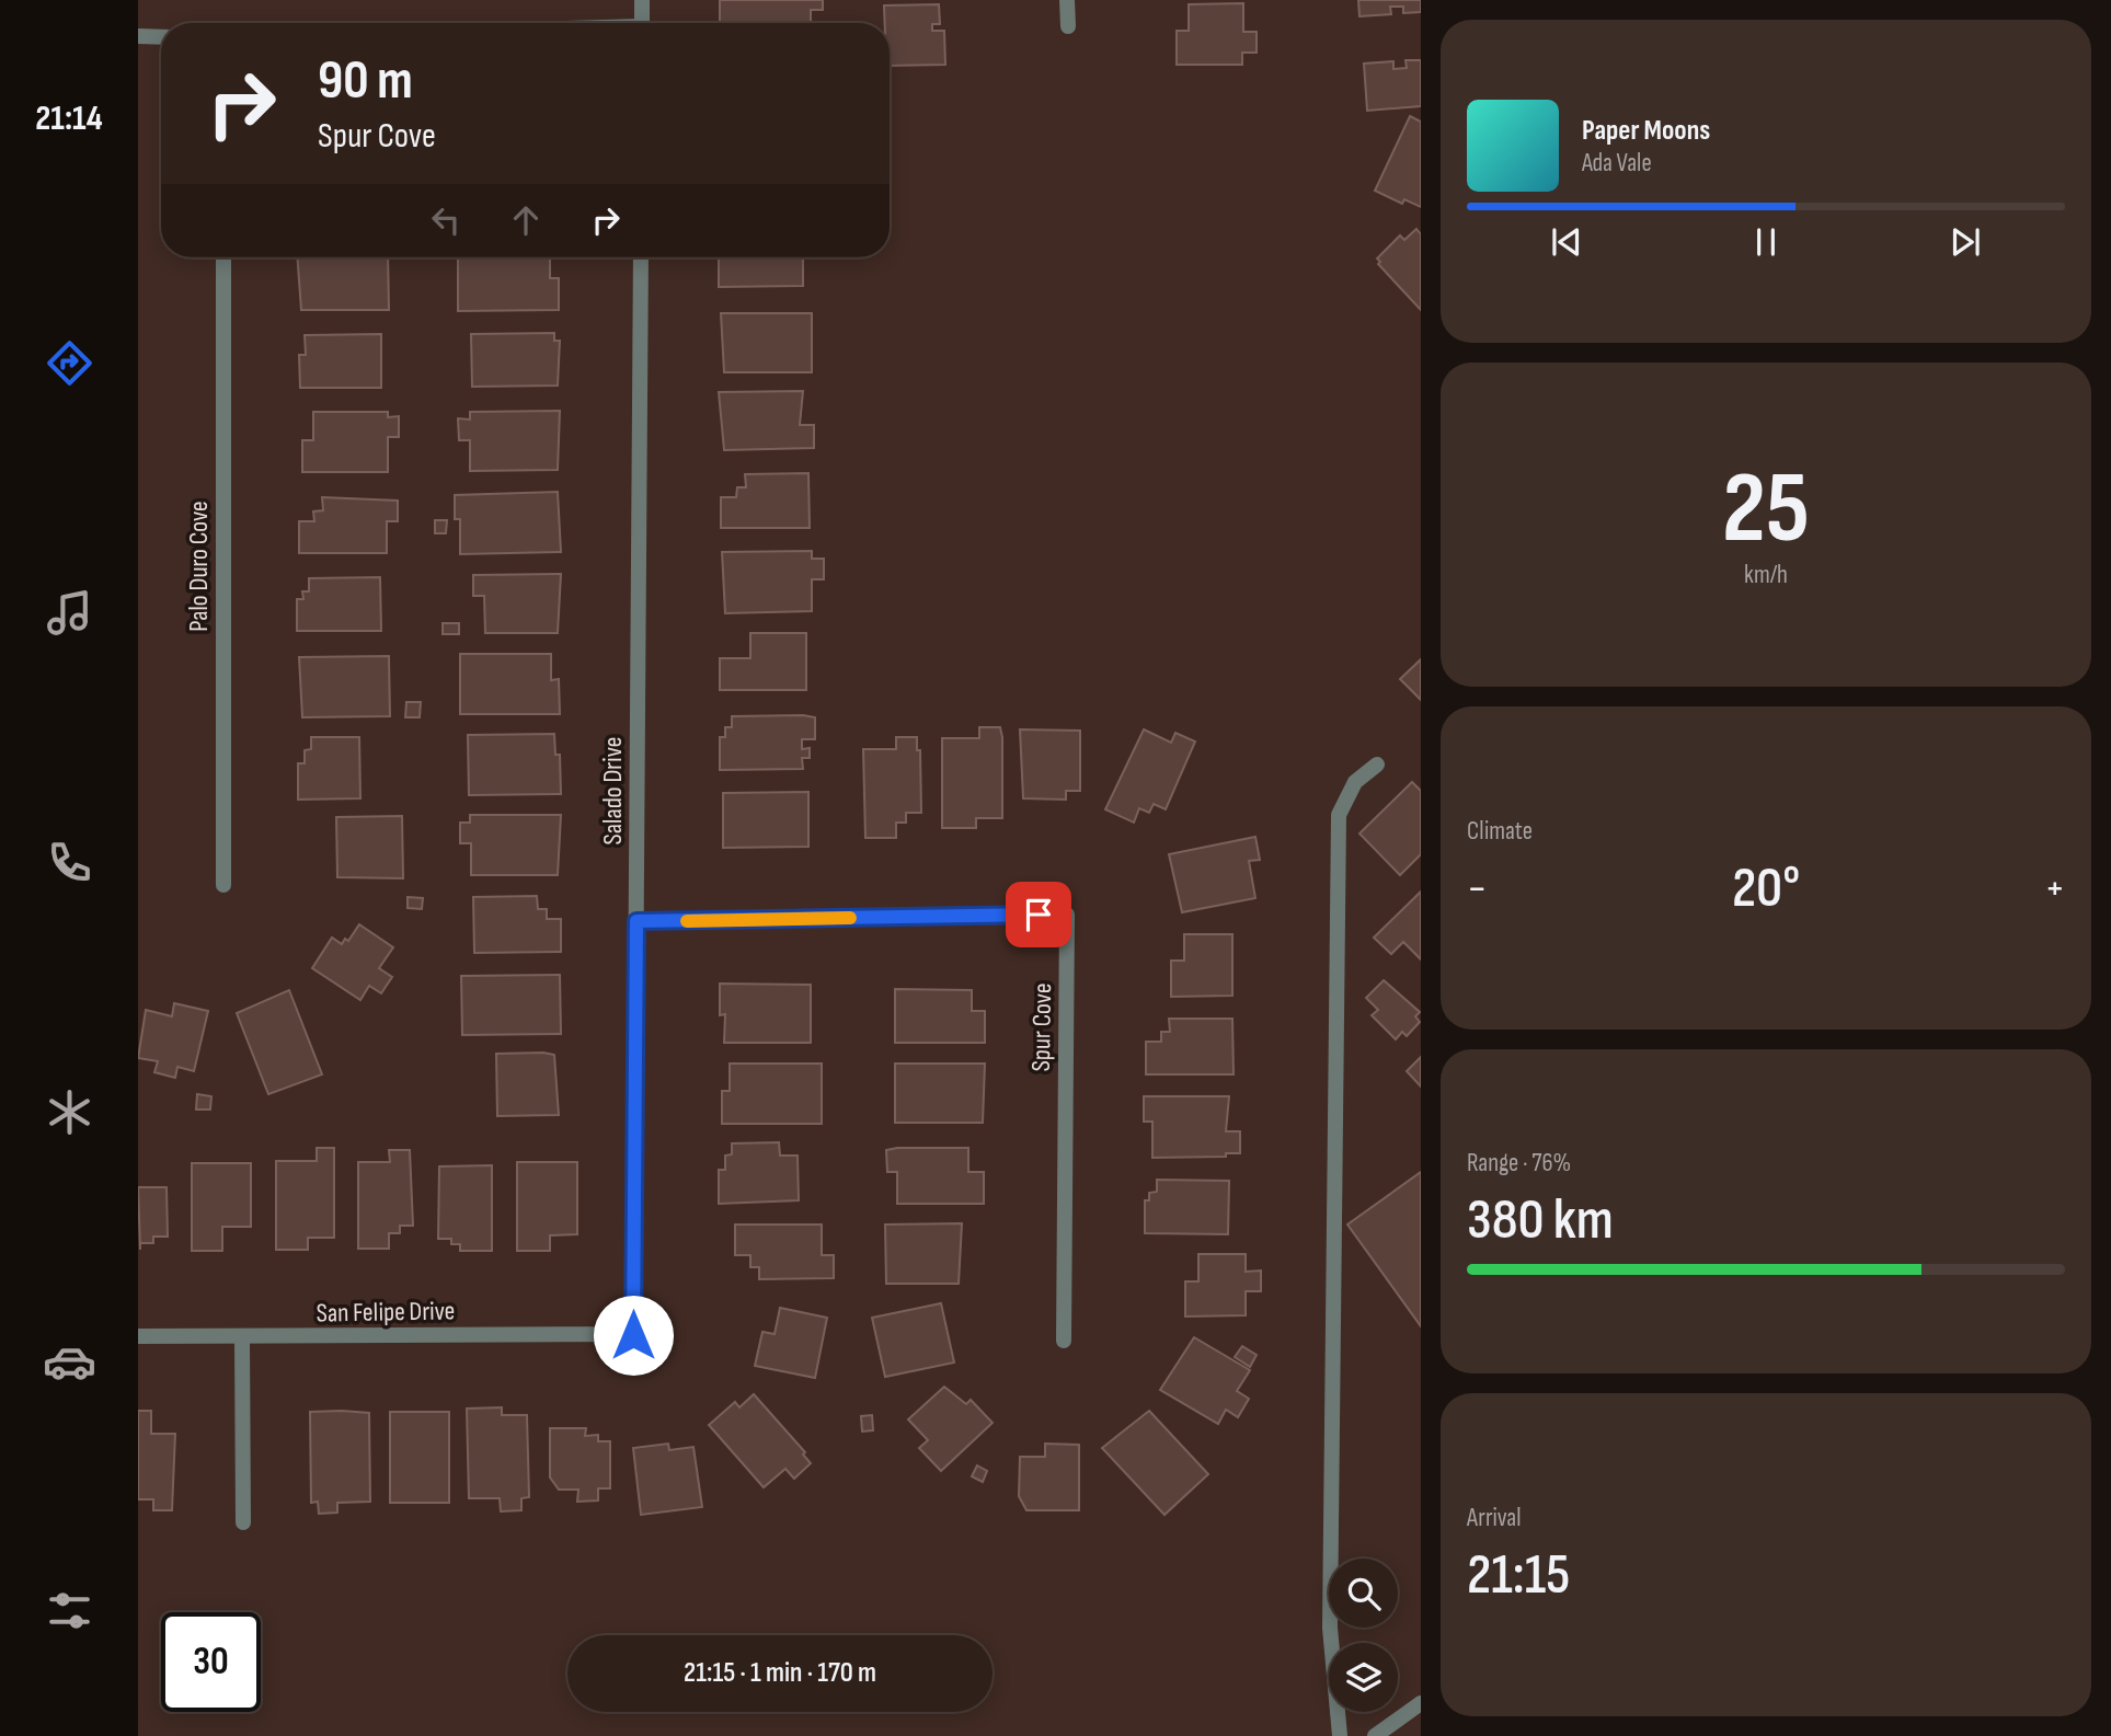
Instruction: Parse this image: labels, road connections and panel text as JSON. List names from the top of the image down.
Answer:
{
  "streets": {
    "street": [
      "Palo Duro Cove",
      "Salado Drive",
      "Spur Cove",
      "San Felipe Drive"
    ]
  },
  "crossings": [
    ["Salado Drive", "Spur Cove"],
    ["Salado Drive", "San Felipe Drive"]
  ],
  "page": {
    "tabs": "21:14",
    "turn": ["90 m", "Spur Cove"],
    "song": ["Paper Moons", "Ada Vale"],
    "tile": [
      ["25", "km/h"],
      "Climate",
      ["Range · 76%", "380 km"],
      ["Arrival", "21:15"]
    ],
    "heat": ["−", "20°", "+"],
    "limit": "30",
    "trip": "21:15 · 1 min · 170 m"
  }
}
